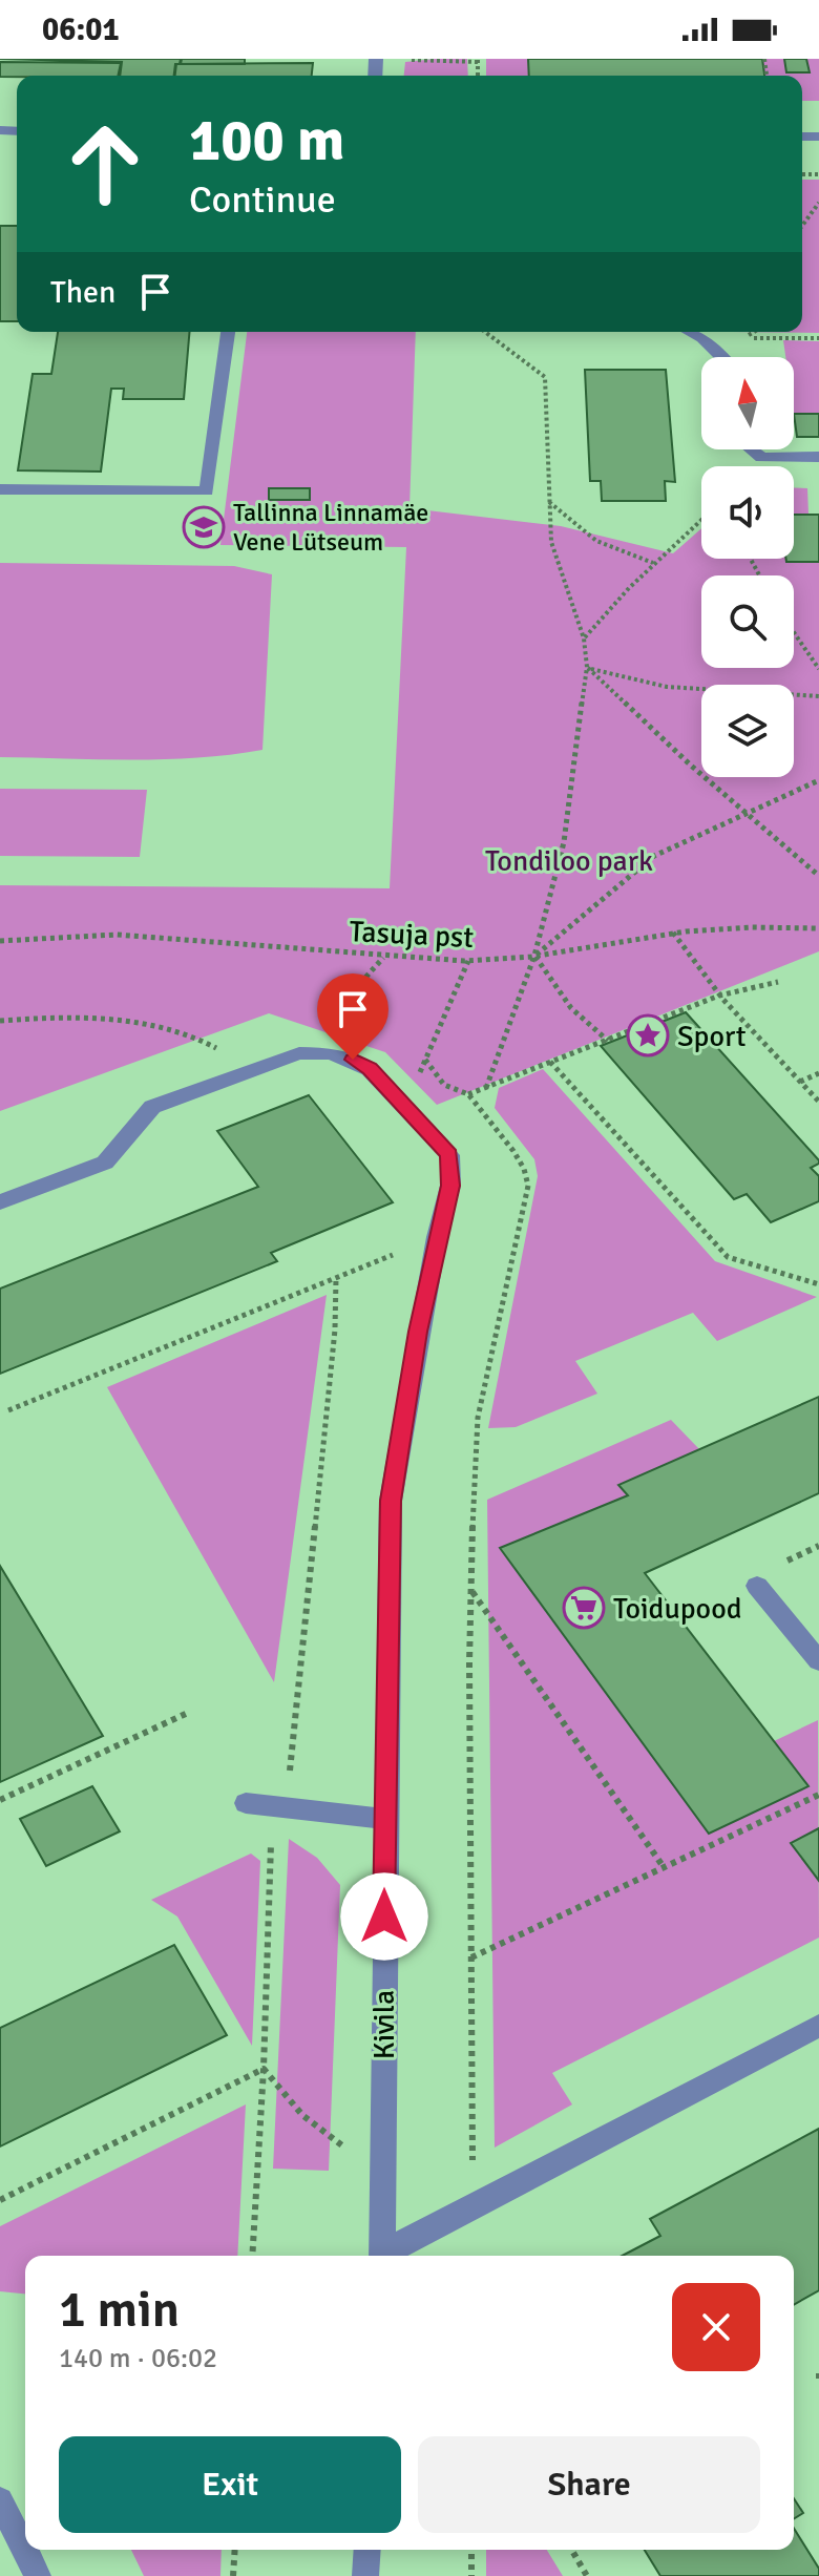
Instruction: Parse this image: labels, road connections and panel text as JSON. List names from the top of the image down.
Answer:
{
  "streets": {
    "street": ["Kivila"],
    "path": ["Tasuja pst"]
  },
  "parks": ["Tondiloo park"],
  "places": {
    "school or university": ["Tallinna Linnamäe Vene Lütseum"],
    "place": ["Sport"],
    "supermarket": ["Toidupood"]
  },
  "north": "top",
  "page": {
    "status": "06:01",
    "turn": ["100 m", "Continue"],
    "then": "Then",
    "heading": ["1 min", "140 m · 06:02"],
    "buttons": ["Exit", "Share"]
  }
}
